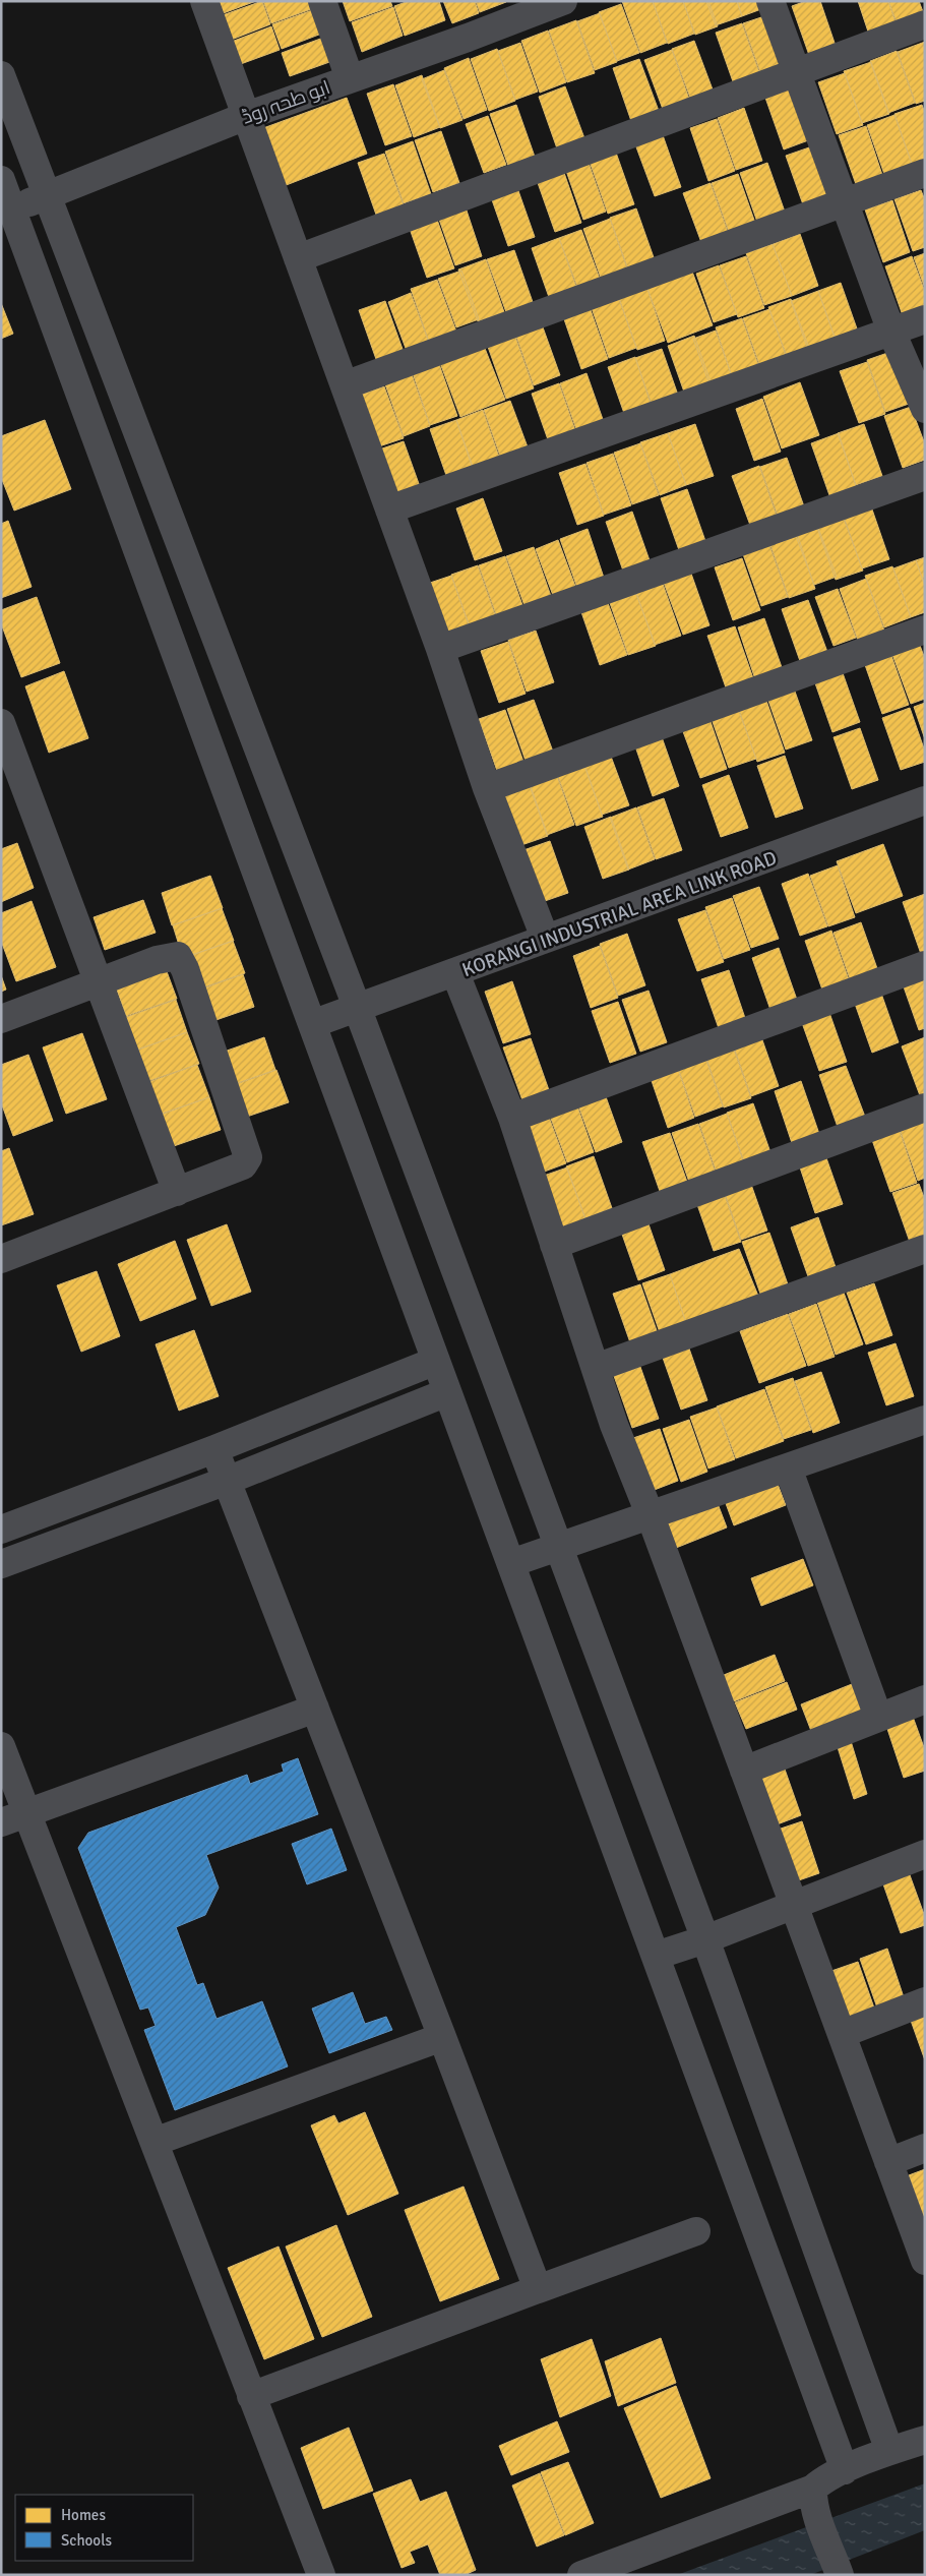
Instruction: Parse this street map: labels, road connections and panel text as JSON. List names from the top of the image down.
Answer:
{
  "streets": {
    "street": ["ابو طحہ روڈ", "KORANGI INDUSTRIAL AREA LINK ROAD"]
  },
  "legend": ["Homes", "Schools"]
}
